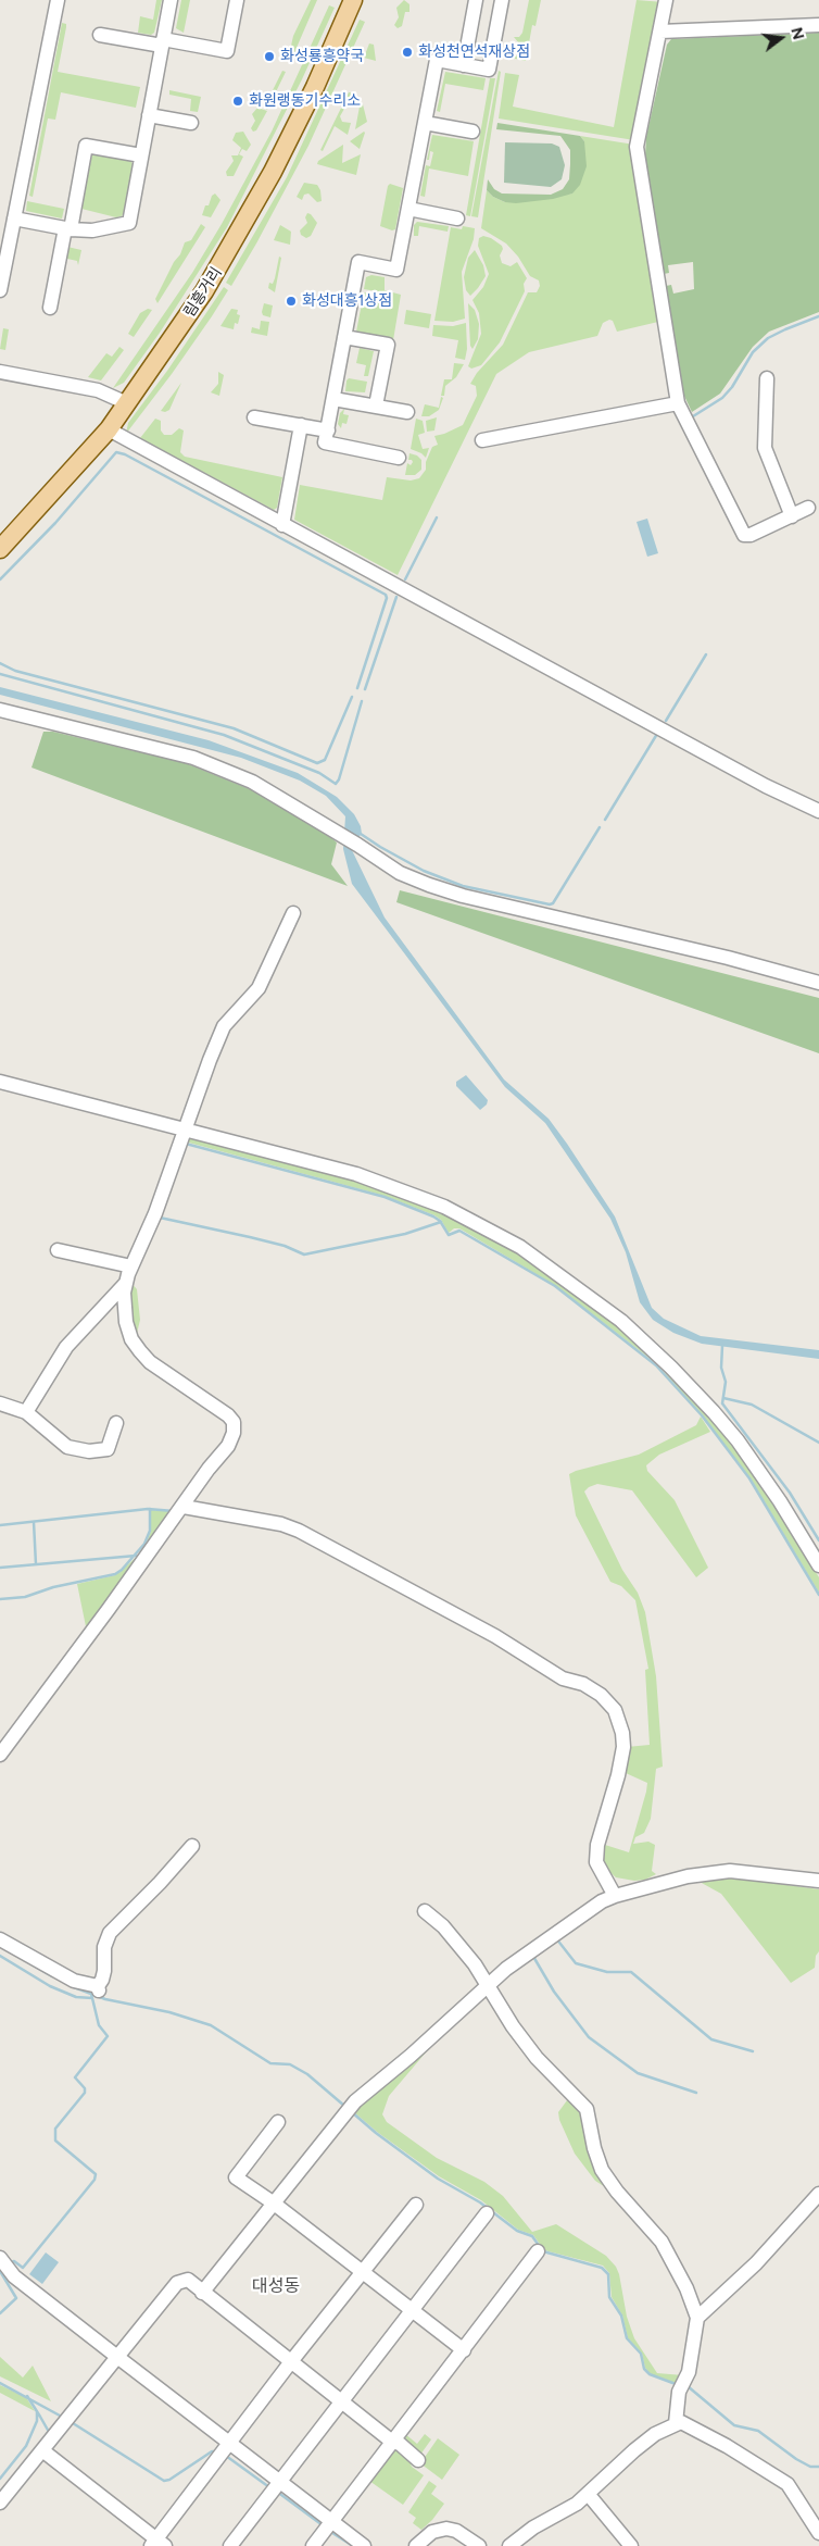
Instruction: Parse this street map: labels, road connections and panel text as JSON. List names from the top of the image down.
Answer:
{
  "streets": {
    "main road": ["림흥거리"]
  },
  "districts": ["대성동"],
  "places": [
    "화성천연석재상점",
    "화성룡흥약국",
    "화원랭동기수리소",
    "화성대흥1상점"
  ],
  "north": "right"
}
